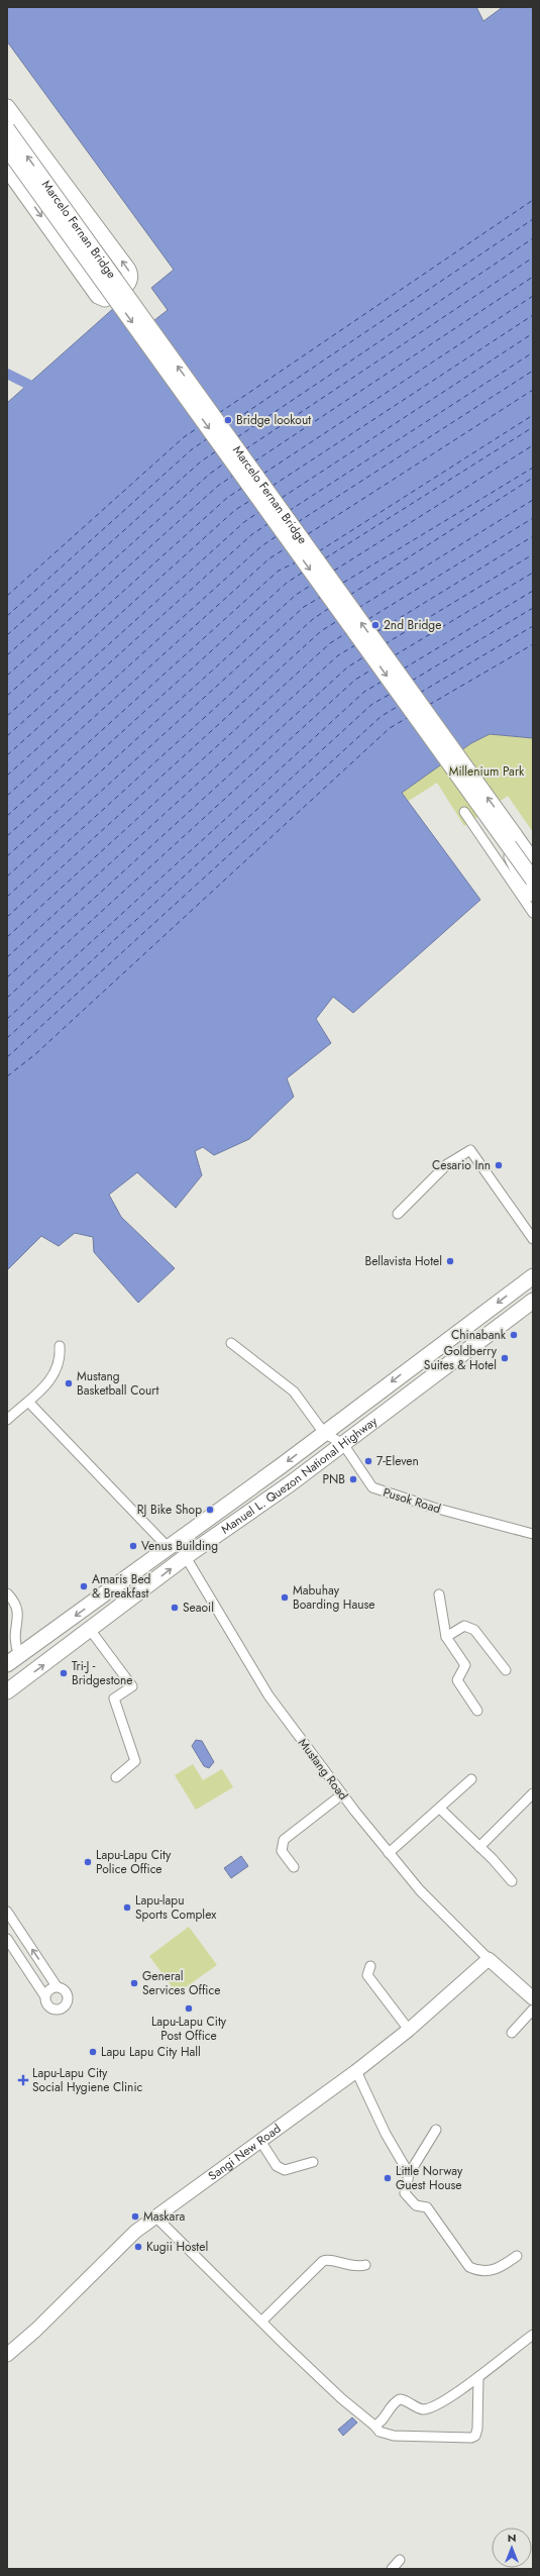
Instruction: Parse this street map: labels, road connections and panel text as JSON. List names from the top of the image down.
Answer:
{
  "streets": {
    "main road": ["Marcelo Fernan Bridge", "Manuel L. Quezon National Highway"],
    "street": ["Pusok Road", "Mustang Road", "Sangi New Road"]
  },
  "crossings": [
    ["Manuel L. Quezon National Highway", "Pusok Road"],
    ["Manuel L. Quezon National Highway", "Mustang Road"],
    ["Mustang Road", "Sangi New Road"]
  ],
  "parks": ["Millenium Park"],
  "places": {
    "other": [
      "Bridge lookout",
      "2nd Bridge",
      "Cesario Inn",
      "Bellavista Hotel",
      "Chinabank",
      "Goldberry Suites & Hotel",
      "Mustang Basketball Court",
      "7-Eleven",
      "PNB",
      "RJ Bike Shop",
      "Venus Building",
      "Amaris Bed & Breakfast",
      "Mabuhay Boarding Hause",
      "Seaoil",
      "Tri-J - Bridgestone",
      "Lapu-Lapu City Police Office",
      "Lapu-lapu Sports Complex",
      "General Services Office",
      "Lapu-Lapu City Post Office",
      "Lapu Lapu City Hall",
      "Little Norway Guest House",
      "Maskara",
      "Kugii Hostel"
    ],
    "health": ["Lapu-Lapu City Social Hygiene Clinic"]
  },
  "north": "top"
}
